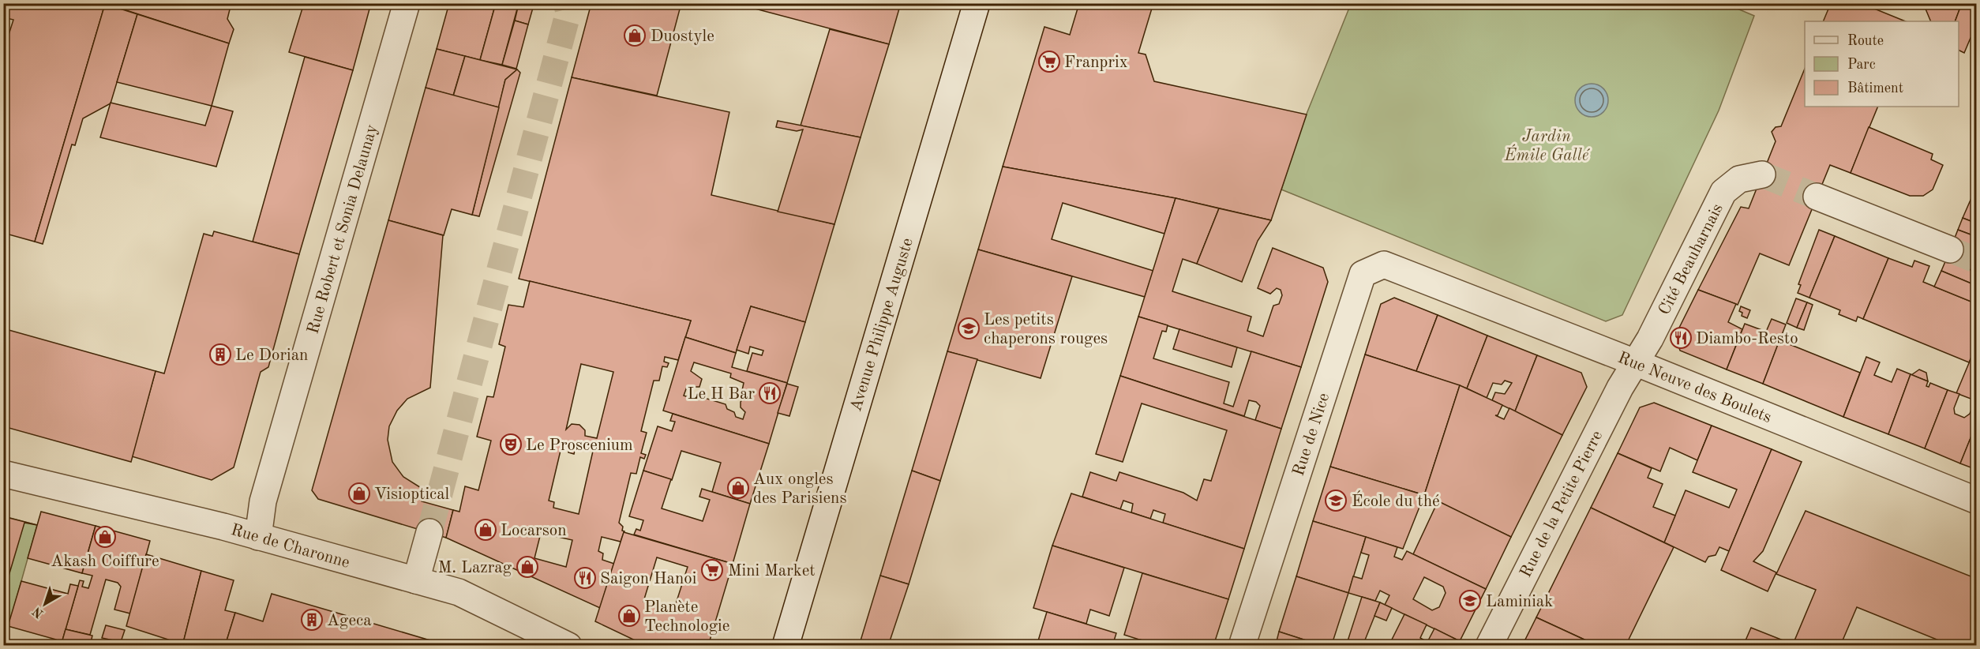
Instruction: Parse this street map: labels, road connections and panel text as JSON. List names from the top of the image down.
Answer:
{
  "streets": {
    "street": [
      "Rue Robert et Sonia Delaunay",
      "Cité Beauharnais",
      "Avenue Philippe Auguste",
      "Rue Neuve des Boulets",
      "Rue de Nice",
      "Rue de la Petite Pierre",
      "Rue de Charonne"
    ]
  },
  "crossings": [
    ["Rue Robert et Sonia Delaunay", "Rue de Charonne"],
    ["Cité Beauharnais", "Rue Neuve des Boulets"],
    ["Cité Beauharnais", "Rue de la Petite Pierre"],
    ["Rue Neuve des Boulets", "Rue de Nice"],
    ["Rue Neuve des Boulets", "Rue de la Petite Pierre"]
  ],
  "parks": ["Jardin Émile Gallé"],
  "places": {
    "shop": [
      "Duostyle",
      "Aux ongles des Parisiens",
      "Visioptical",
      "Locarson",
      "Akash Coiffure",
      "M. Lazrag",
      "Planète Technologie"
    ],
    "supermarket": ["Franprix", "Mini Market"],
    "school or university": ["Les petits chaperons rouges", "École du thé", "Laminiak"],
    "restaurant": ["Diambo-Resto", "Le H Bar", "Saigon Hanoi"],
    "building": ["Le Dorian", "Ageca"],
    "theatre": ["Le Proscenium"]
  },
  "legend": ["Route", "Parc", "Bâtiment"],
  "north": "bottom left"
}
